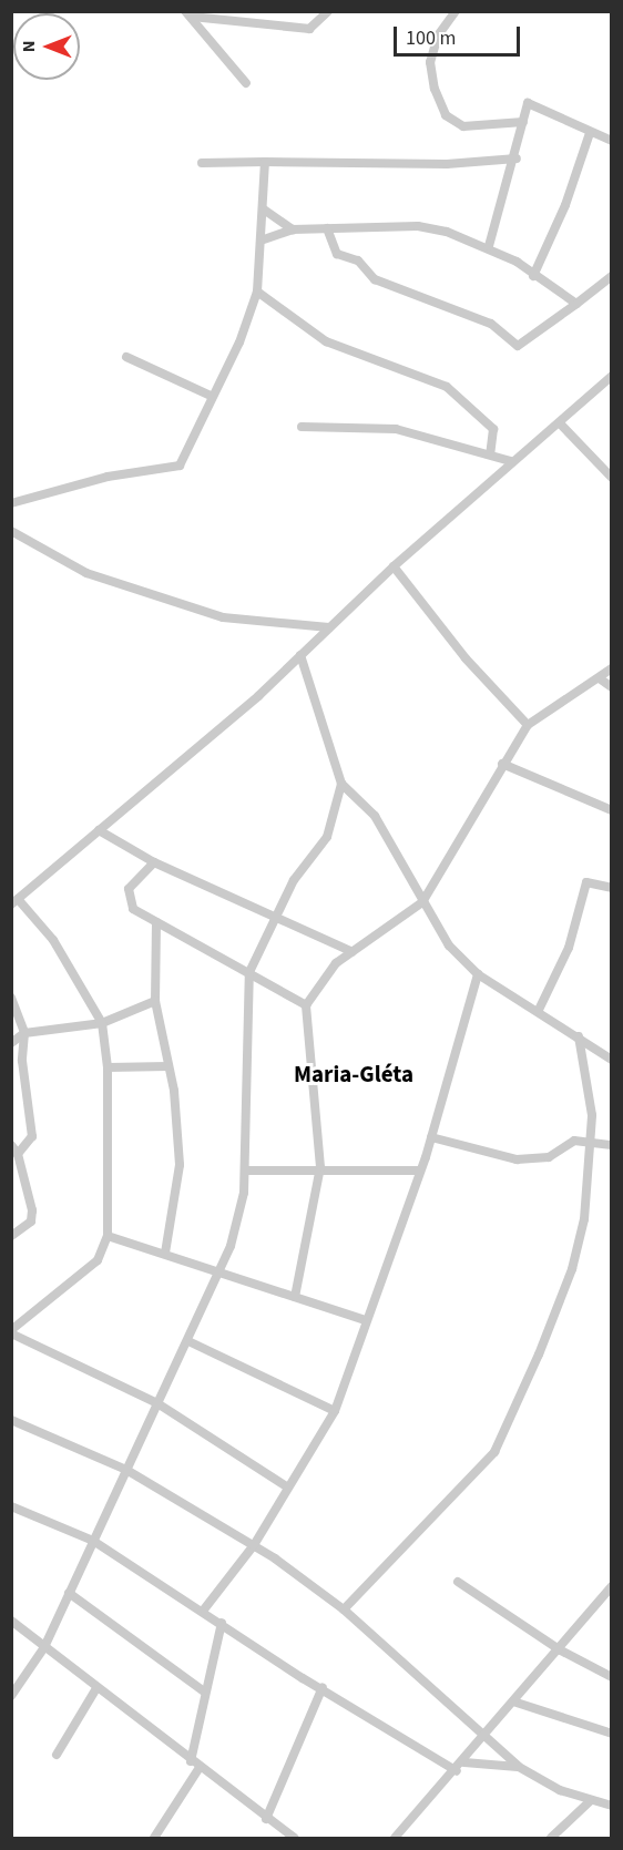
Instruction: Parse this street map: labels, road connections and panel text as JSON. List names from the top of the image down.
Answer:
{
  "districts": ["Maria-Gléta"],
  "scale_bar": "100 m",
  "north": "left"
}
